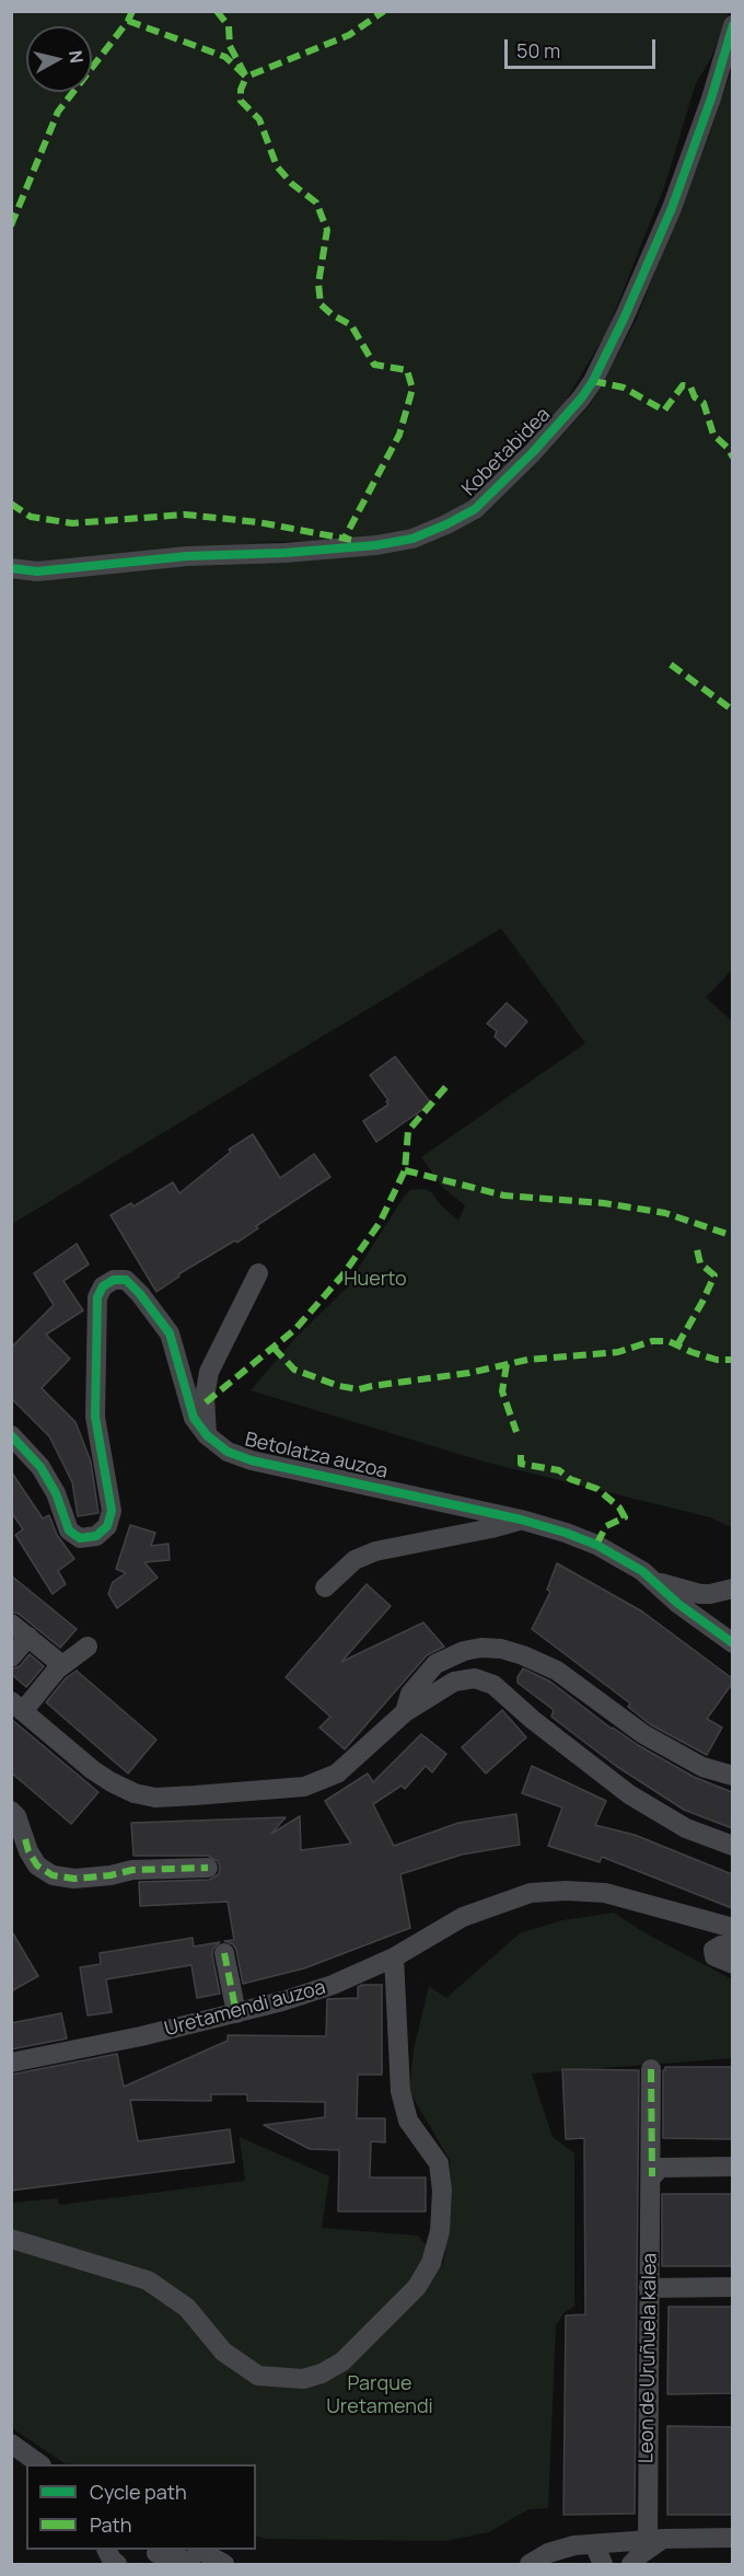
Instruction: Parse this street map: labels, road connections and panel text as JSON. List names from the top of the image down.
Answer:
{
  "streets": {
    "street": [
      "Kobetabidea",
      "Betolatza auzoa",
      "Uretamendi auzoa",
      "Leon de Uruñuela kalea"
    ]
  },
  "parks": ["Huerto", "Parque Uretamendi"],
  "legend": ["Cycle path", "Path"],
  "scale_bar": "50 m",
  "north": "right"
}
